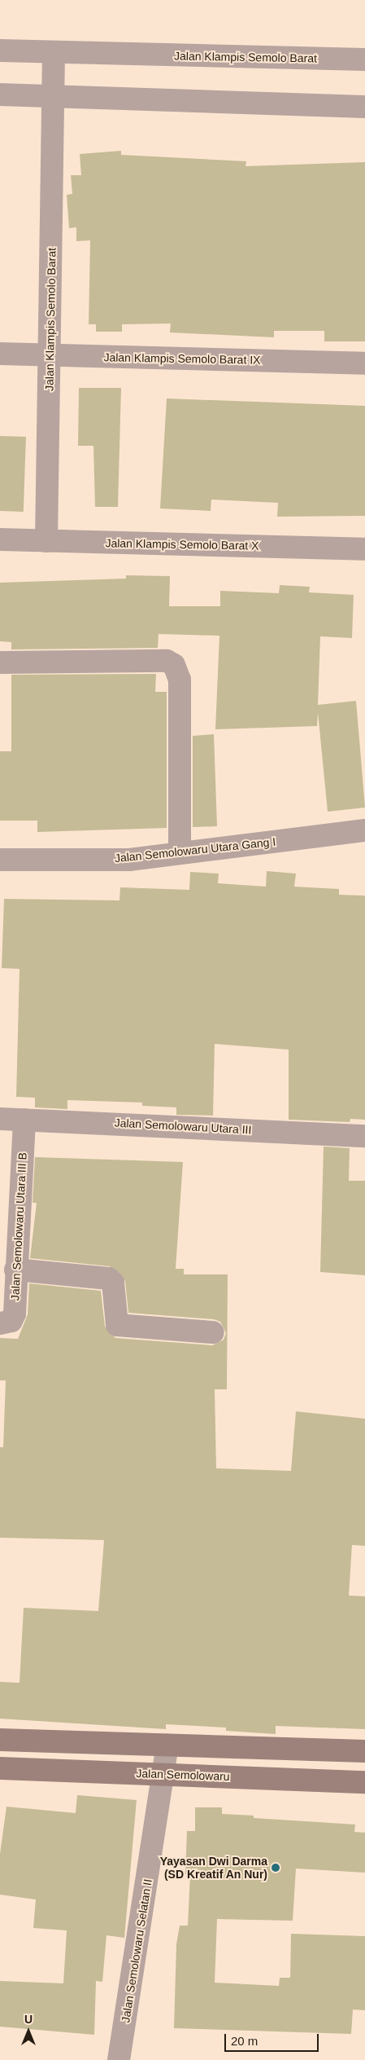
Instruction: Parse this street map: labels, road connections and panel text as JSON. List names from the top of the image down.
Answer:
{
  "streets": {
    "main road": ["Jalan Semolowaru"],
    "street": [
      "Jalan Klampis Semolo Barat",
      "Jalan Klampis Semolo Barat IX",
      "Jalan Klampis Semolo Barat X",
      "Jalan Semolowaru Utara Gang I",
      "Jalan Semolowaru Utara III",
      "Jalan Semolowaru Utara III B",
      "Jalan Semolowaru Selatan II"
    ]
  },
  "crossings": [
    ["Jalan Klampis Semolo Barat", "Jalan Klampis Semolo Barat IX"],
    ["Jalan Klampis Semolo Barat", "Jalan Klampis Semolo Barat X"],
    ["Jalan Semolowaru Utara III", "Jalan Semolowaru Utara III B"],
    ["Jalan Semolowaru", "Jalan Semolowaru Selatan II"]
  ],
  "places": ["Yayasan Dwi Darma (SD Kreatif An Nur)"],
  "scale_bar": "20 m",
  "north": "top"
}
